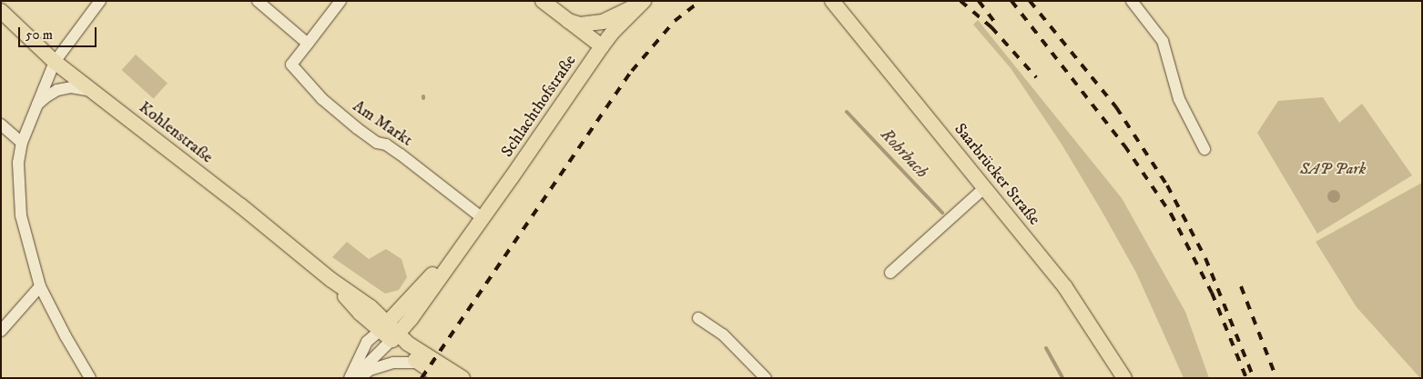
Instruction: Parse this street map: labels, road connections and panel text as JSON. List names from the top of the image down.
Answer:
{
  "streets": {
    "main road": ["Schlachthofstraße", "Kohlenstraße", "Saarbrücker Straße"],
    "street": ["Am Markt"]
  },
  "crossings": [
    ["Schlachthofstraße", "Am Markt"],
    ["Schlachthofstraße", "Kohlenstraße"]
  ],
  "water": ["Rohrbach"],
  "parks": ["SAP Park"],
  "scale_bar": "50 m"
}
